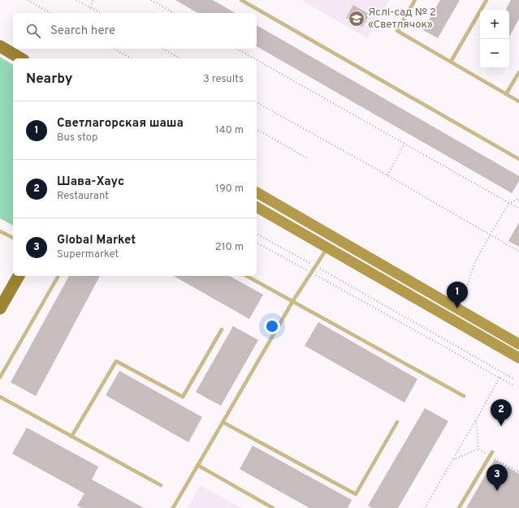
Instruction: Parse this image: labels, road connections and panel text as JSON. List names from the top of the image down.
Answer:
{
  "places": {
    "school or university": ["Яслі-сад № 2 «Светлячок»"]
  },
  "page": {
    "map_buttons": ["+", "−"],
    "search": "Search here",
    "heading": ["Nearby", "3 results"],
    "list": [
      {
        "mark": "1",
        "name": "Светлагорская шаша",
        "note": "Bus stop",
        "value": "140 m"
      },
      {
        "mark": "2",
        "name": "Шава-Хаус",
        "note": "Restaurant",
        "value": "190 m"
      },
      {
        "mark": "3",
        "name": "Global Market",
        "note": "Supermarket",
        "value": "210 m"
      }
    ],
    "pins": ["1", "2", "3"]
  }
}
